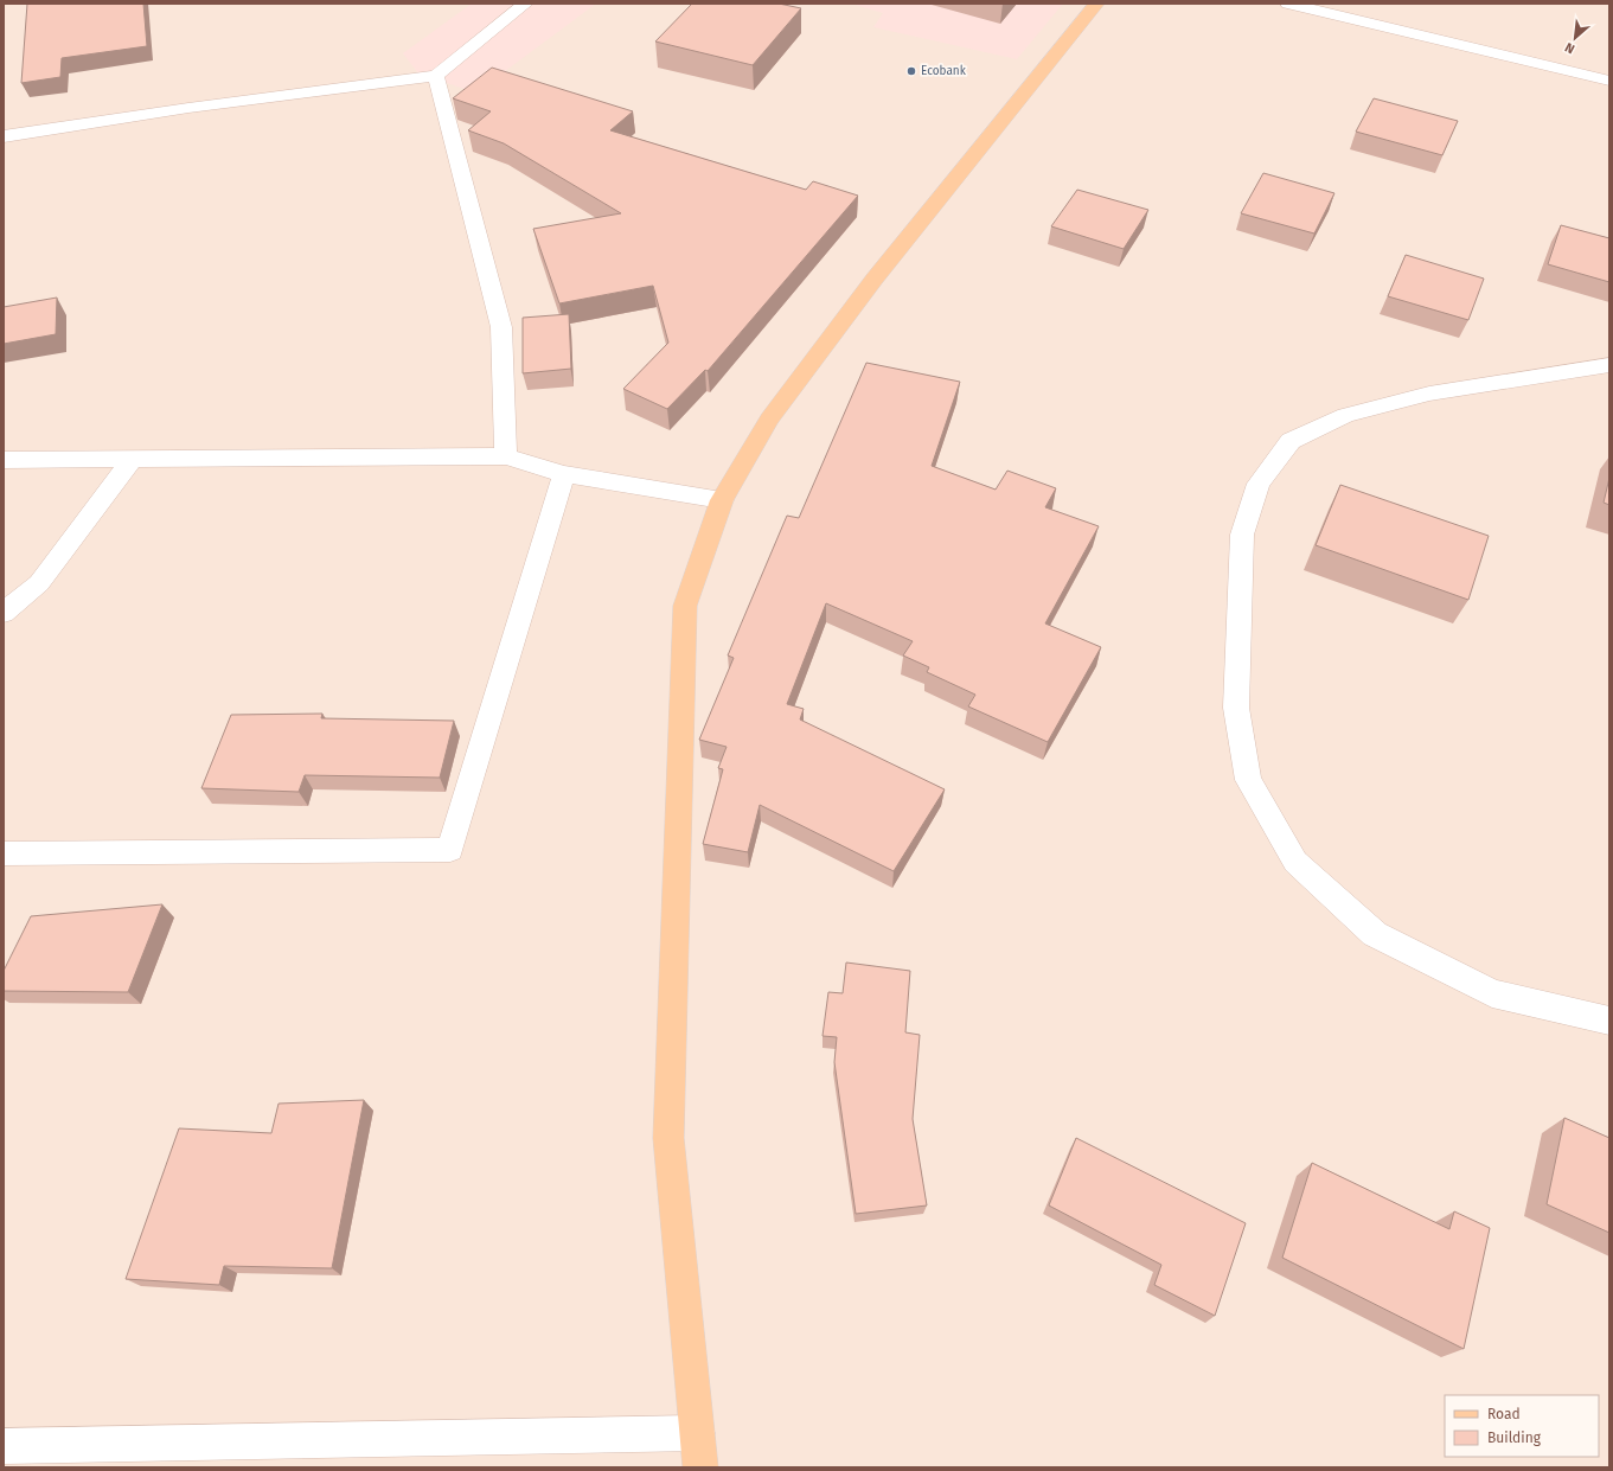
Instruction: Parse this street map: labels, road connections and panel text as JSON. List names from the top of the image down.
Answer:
{
  "places": ["Ecobank"],
  "legend": ["Road", "Building"],
  "north": "bottom left"
}
